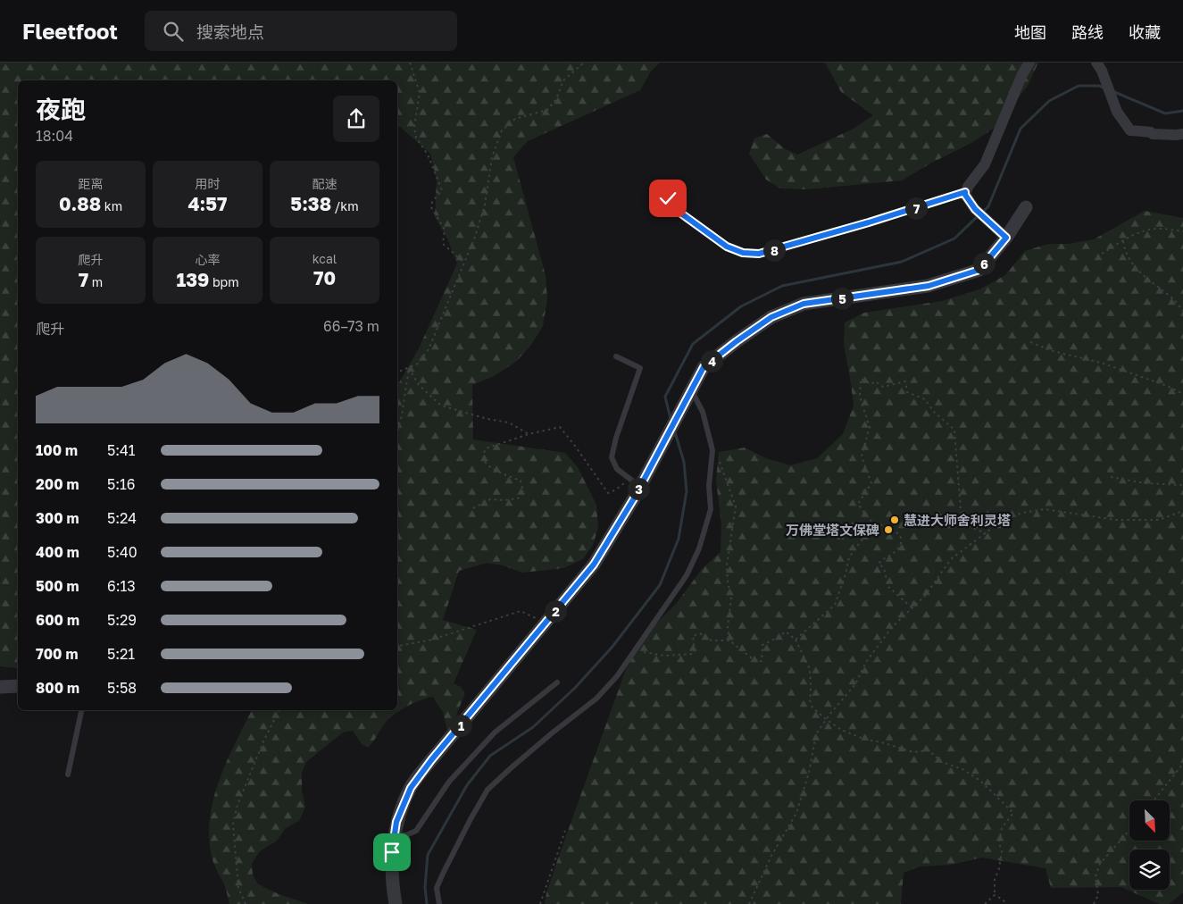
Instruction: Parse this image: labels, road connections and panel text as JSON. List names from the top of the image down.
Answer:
{
  "places": ["慧进大师舍利灵塔", "万佛堂塔文保碑"],
  "north": "bottom right",
  "page": {
    "header": "Fleetfoot",
    "search": "搜索地点",
    "nav": ["地图", "路线", "收藏"],
    "heading": ["夜跑", "18:04"],
    "stats": [
      ["距离", "0.88 km"],
      ["用时", "4:57"],
      ["配速", "5:38 /km"],
      ["爬升", "7 m"],
      ["心率", "139 bpm"],
      ["kcal", "70"]
    ],
    "pins": [
      "7",
      "8",
      "6",
      "5",
      "4",
      "3",
      "2",
      "1"
    ],
    "chart": ["爬升", "66–73 m"],
    "list": [
      {
        "name": "100 m",
        "note": "5:41"
      },
      {
        "name": "200 m",
        "note": "5:16"
      },
      {
        "name": "300 m",
        "note": "5:24"
      },
      {
        "name": "400 m",
        "note": "5:40"
      },
      {
        "name": "500 m",
        "note": "6:13"
      },
      {
        "name": "600 m",
        "note": "5:29"
      },
      {
        "name": "700 m",
        "note": "5:21"
      },
      {
        "name": "800 m",
        "note": "5:58"
      }
    ]
  }
}
